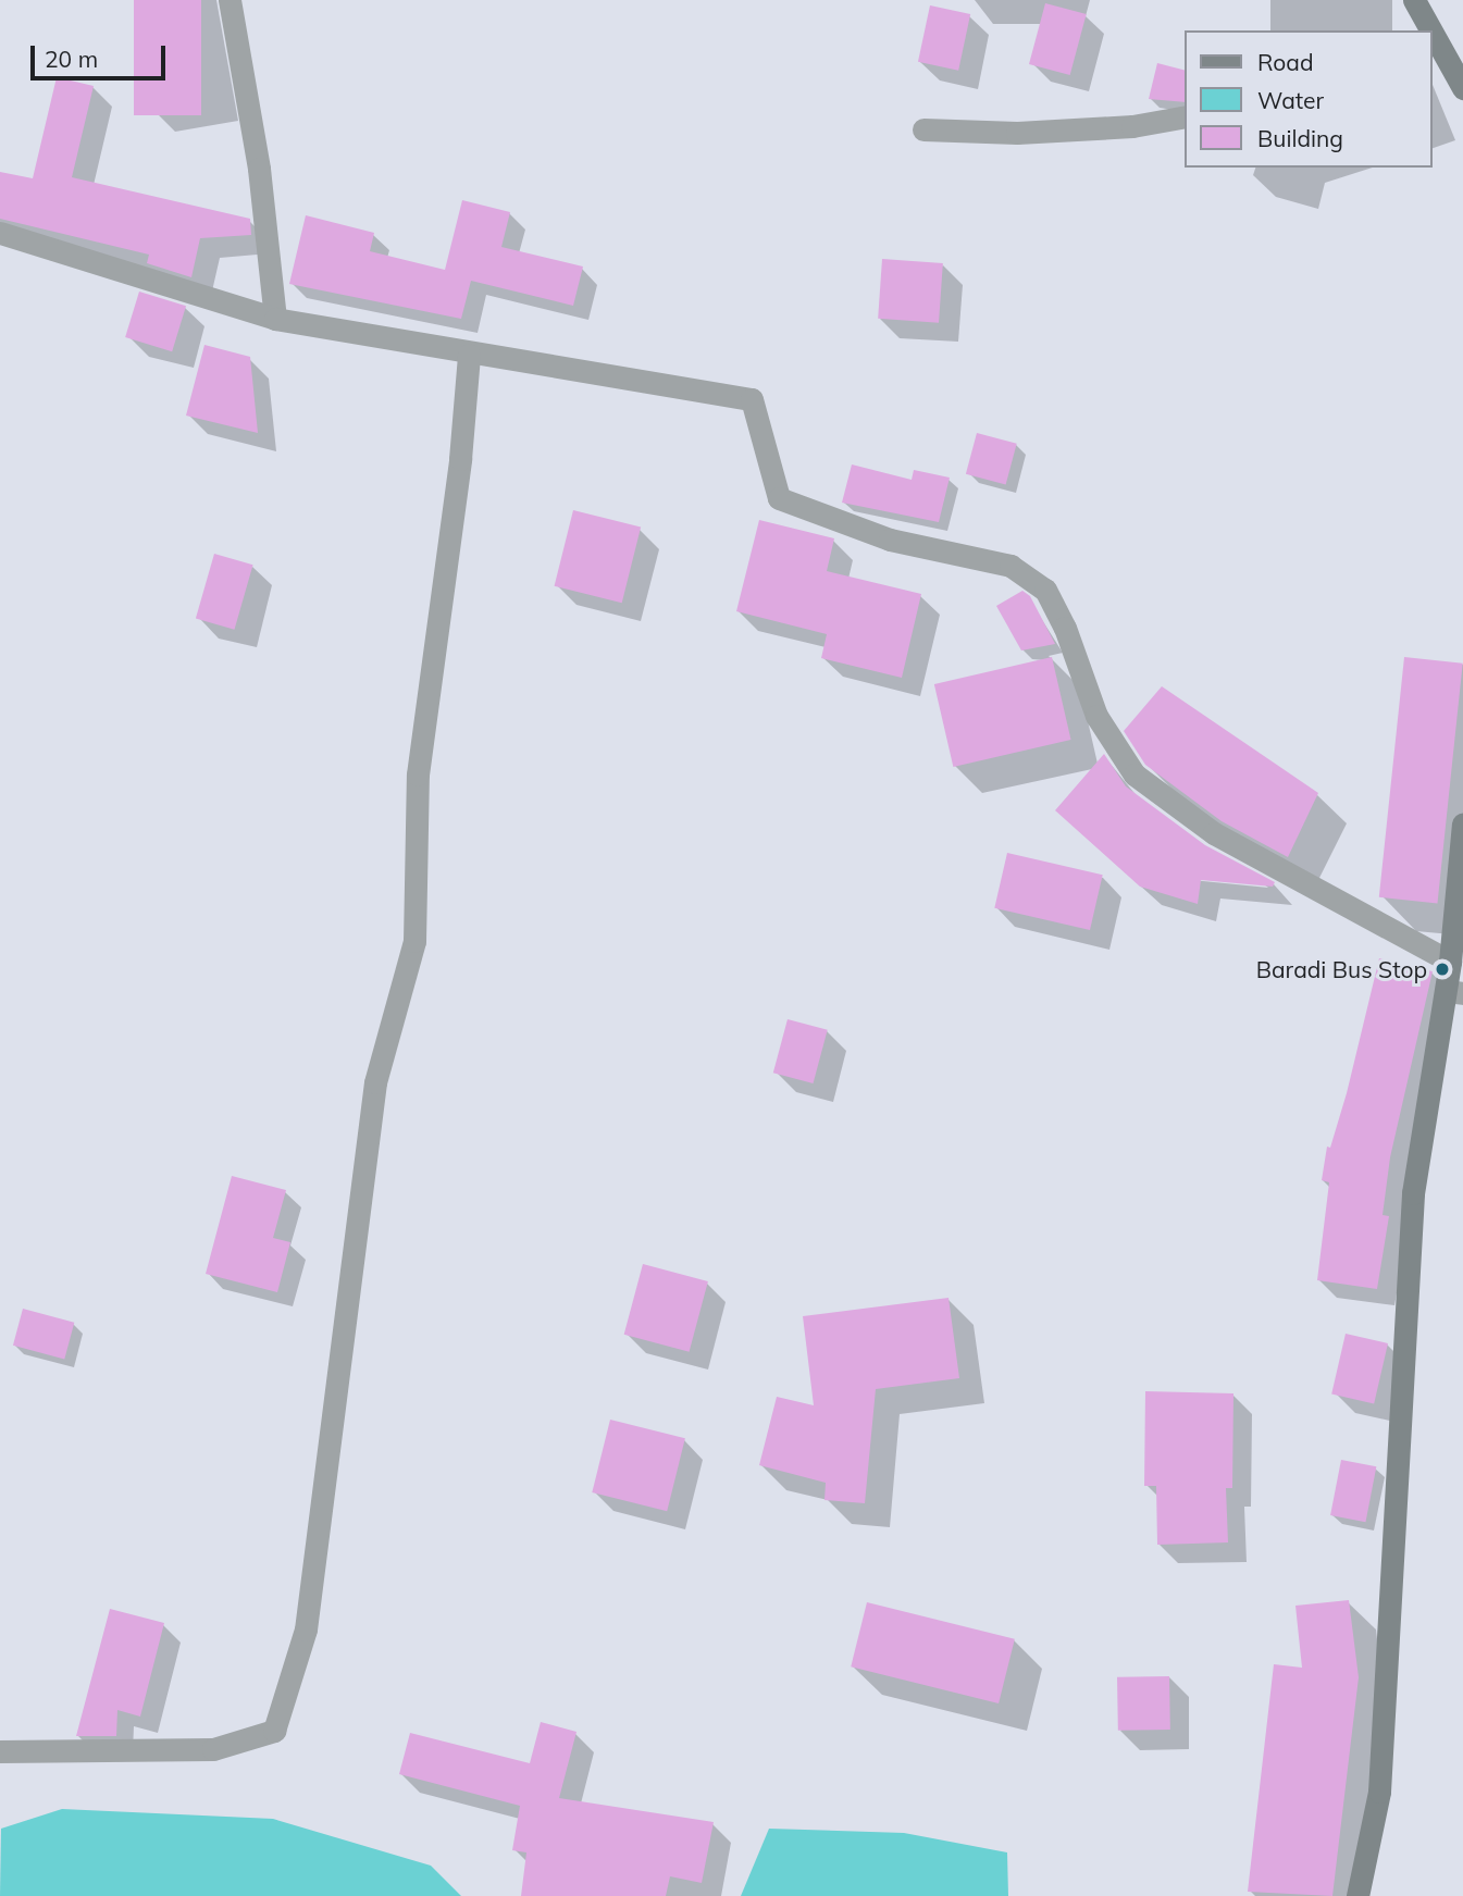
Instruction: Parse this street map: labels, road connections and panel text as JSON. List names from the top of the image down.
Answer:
{
  "places": ["Baradi Bus Stop"],
  "legend": ["Road", "Water", "Building"],
  "scale_bar": "20 m"
}
